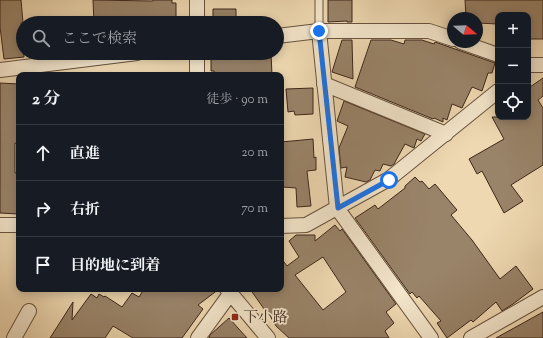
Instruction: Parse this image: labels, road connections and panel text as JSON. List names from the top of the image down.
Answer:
{
  "places": {
    "transit": ["下小路"]
  },
  "north": "right",
  "page": {
    "map_buttons": ["+", "−"],
    "search": "ここで検索",
    "heading": ["2 分", "徒歩 · 90 m"],
    "list": [
      ["直進", "20 m"],
      ["右折", "70 m"],
      "目的地に到着"
    ]
  }
}
